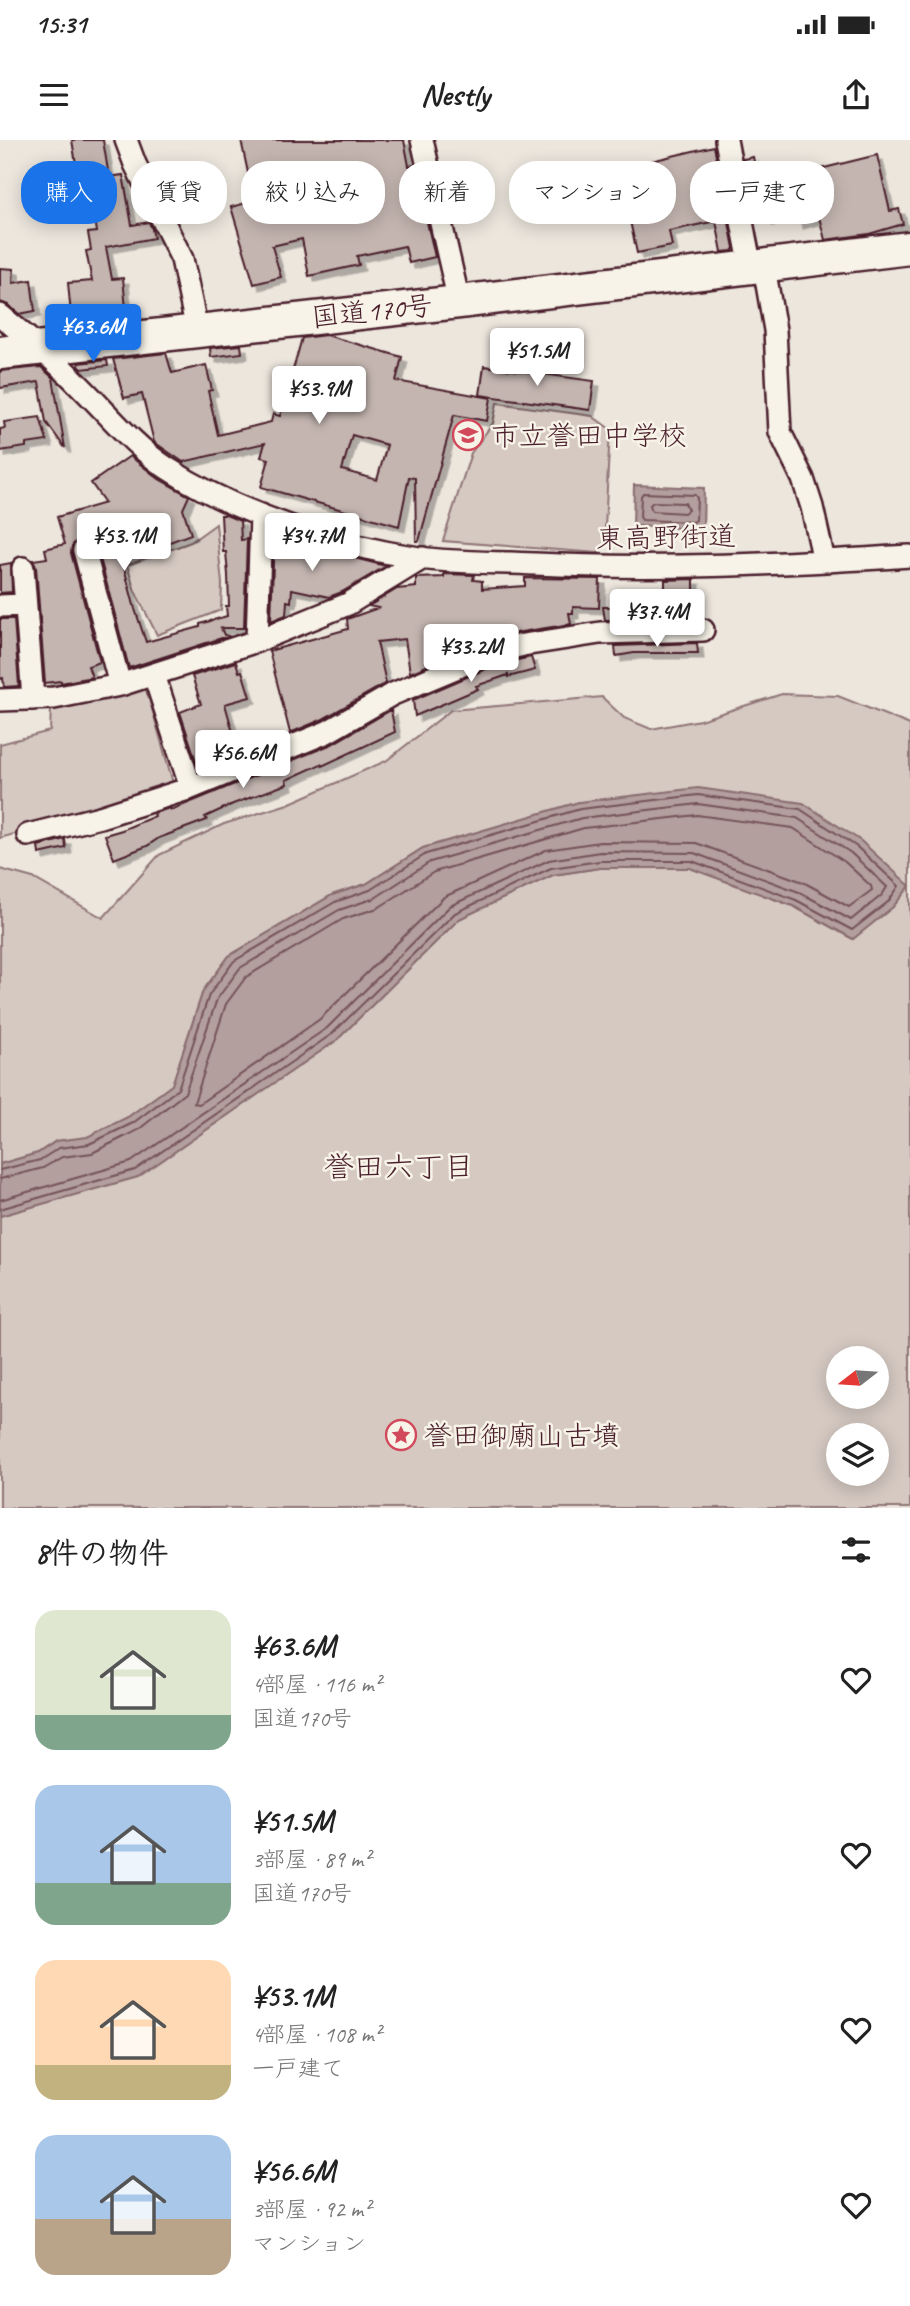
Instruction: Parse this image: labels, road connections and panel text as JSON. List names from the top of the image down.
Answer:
{
  "streets": {
    "highway": ["国道170号"],
    "street": ["東高野街道"]
  },
  "crossings": [
    ["国道170号", "東高野街道"]
  ],
  "districts": ["誉田六丁目"],
  "places": {
    "school or university": ["市立誉田中学校"],
    "place": ["誉田御廟山古墳"]
  },
  "north": "left",
  "page": {
    "status": "15:31",
    "header": "Nestly",
    "chip": [
      "購入",
      "賃貸",
      "絞り込み",
      "新着",
      "マンション",
      "一戸建て"
    ],
    "price": [
      "¥63.6M",
      "¥51.5M",
      "¥53.9M",
      "¥53.1M",
      "¥34.7M",
      "¥37.4M",
      "¥33.2M",
      "¥56.6M"
    ],
    "heading": "8件の物件",
    "list": [
      {
        "name": "¥63.6M",
        "note": "4部屋 · 116 m² · 国道170号"
      },
      {
        "name": "¥51.5M",
        "note": "3部屋 · 89 m² · 国道170号"
      },
      {
        "name": "¥53.1M",
        "note": "4部屋 · 108 m² · 一戸建て"
      },
      {
        "name": "¥56.6M",
        "note": "3部屋 · 92 m² · マンション"
      }
    ]
  }
}
